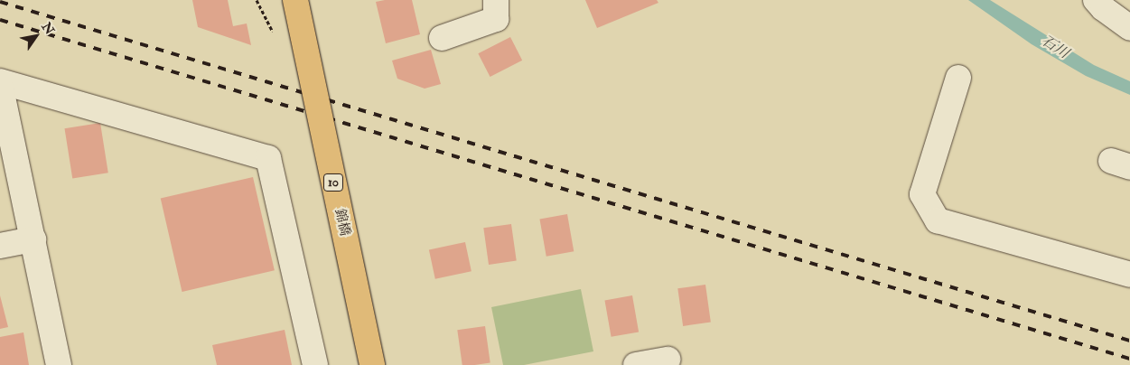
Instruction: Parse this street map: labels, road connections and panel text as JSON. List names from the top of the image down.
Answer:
{
  "streets": {
    "main road": ["10", "錦橋"]
  },
  "water": ["石川"],
  "north": "top right"
}
